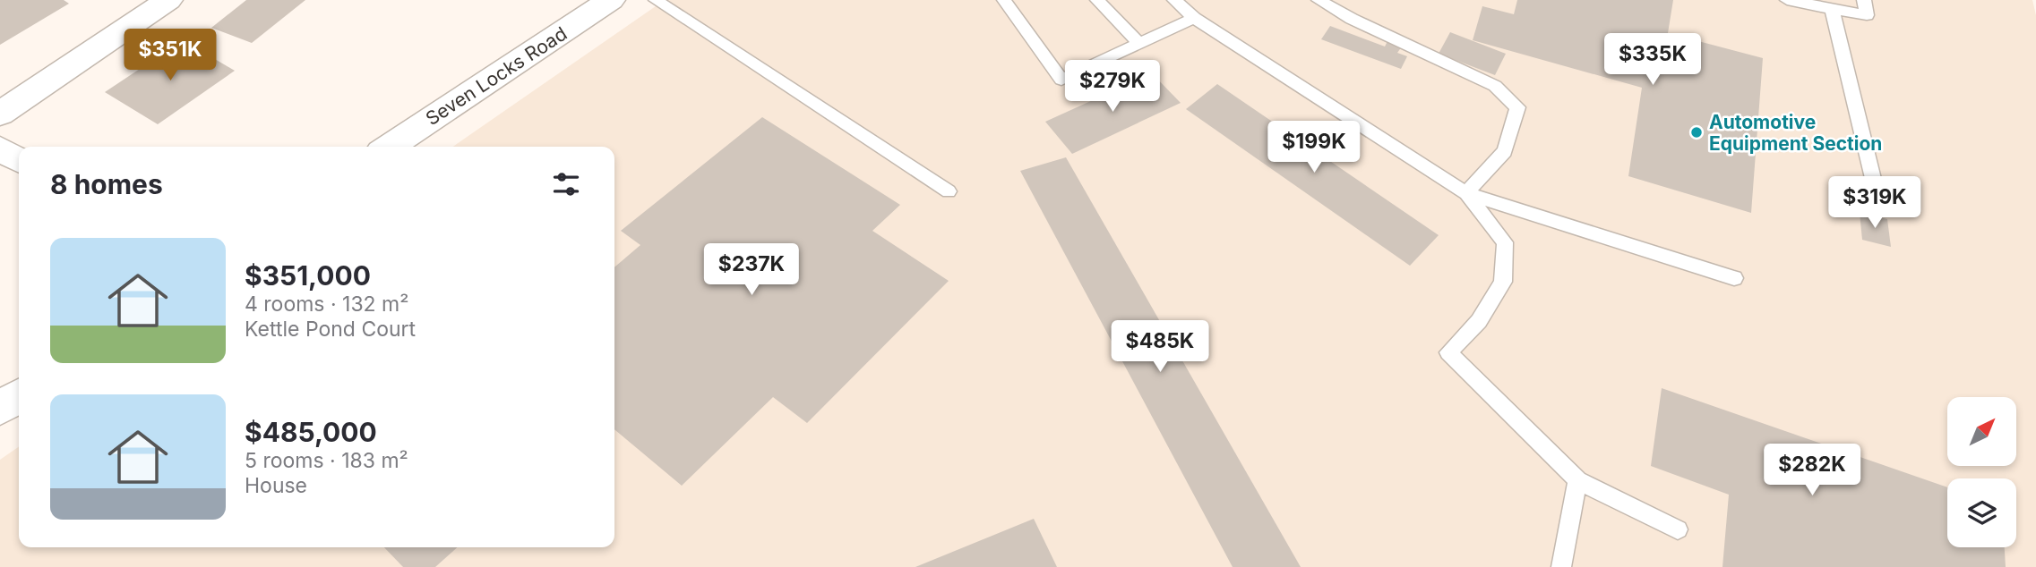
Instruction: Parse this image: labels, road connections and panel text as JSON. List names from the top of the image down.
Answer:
{
  "streets": {
    "main road": ["Seven Locks Road"]
  },
  "places": ["Automotive Equipment Section"],
  "north": "top right",
  "page": {
    "price": [
      "$351K",
      "$335K",
      "$279K",
      "$199K",
      "$319K",
      "$237K",
      "$485K",
      "$282K"
    ],
    "heading": "8 homes",
    "list": [
      {
        "name": "$351,000",
        "note": "4 rooms · 132 m² · Kettle Pond Court"
      },
      {
        "name": "$485,000",
        "note": "5 rooms · 183 m² · House"
      }
    ]
  }
}
